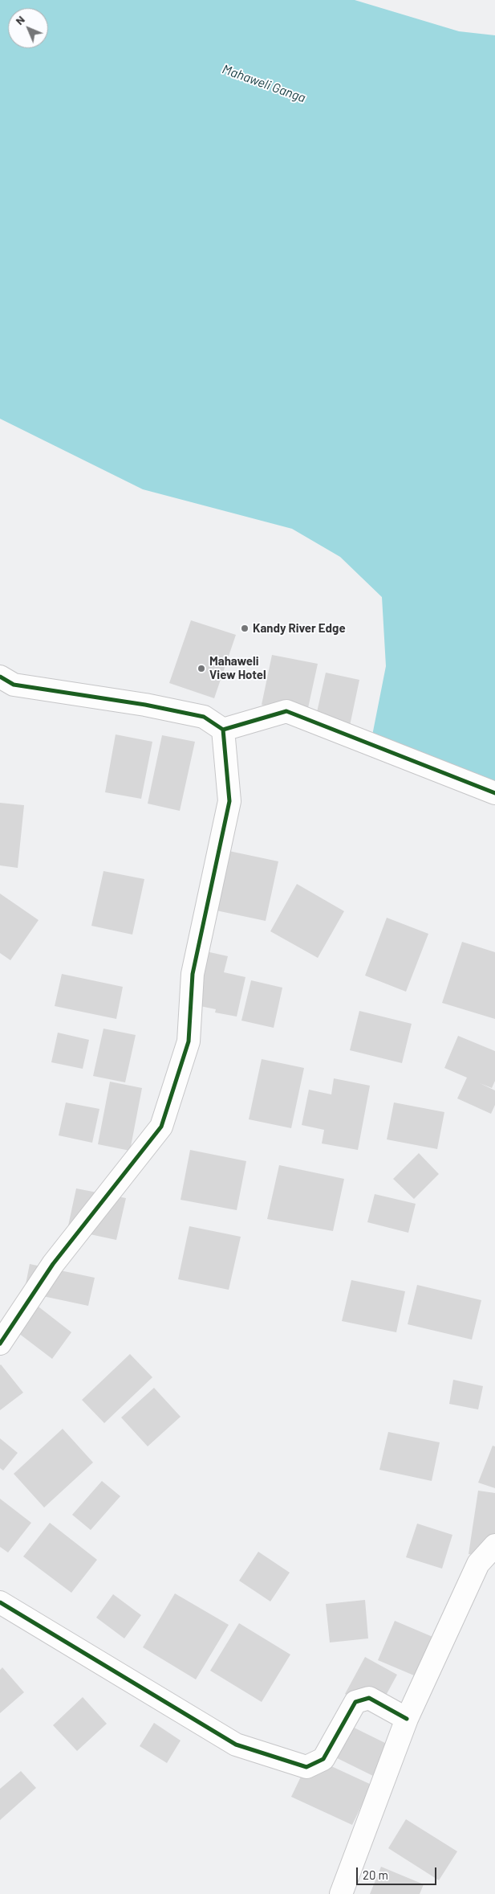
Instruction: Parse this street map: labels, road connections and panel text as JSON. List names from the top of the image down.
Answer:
{
  "water": ["Mahaweli Ganga"],
  "places": ["Kandy River Edge", "Mahaweli View Hotel"],
  "scale_bar": "20 m",
  "north": "top left"
}
